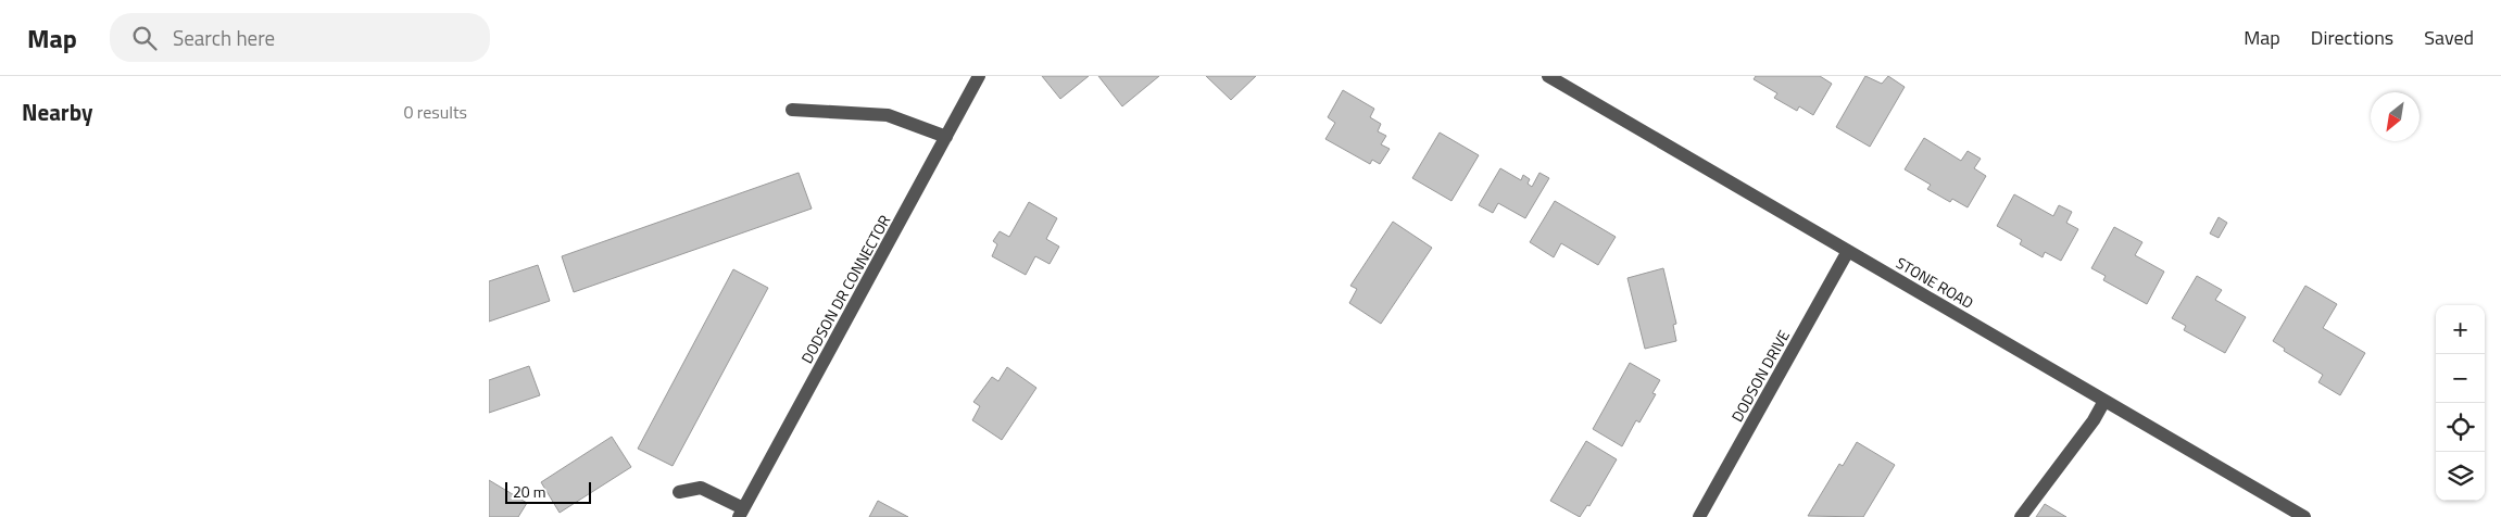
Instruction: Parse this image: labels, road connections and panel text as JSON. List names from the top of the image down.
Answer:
{
  "streets": {
    "street": ["STONE ROAD", "DODSON DR CONNECTOR", "DODSON DRIVE"]
  },
  "crossings": [
    ["STONE ROAD", "DODSON DRIVE"]
  ],
  "scale_bar": "20 m",
  "north": "bottom left",
  "page": {
    "header": "Map",
    "search": "Search here",
    "nav": ["Map", "Directions", "Saved"],
    "heading": ["Nearby", "0 results"],
    "map_buttons": ["+", "−"],
    "scale": "20 m"
  }
}
